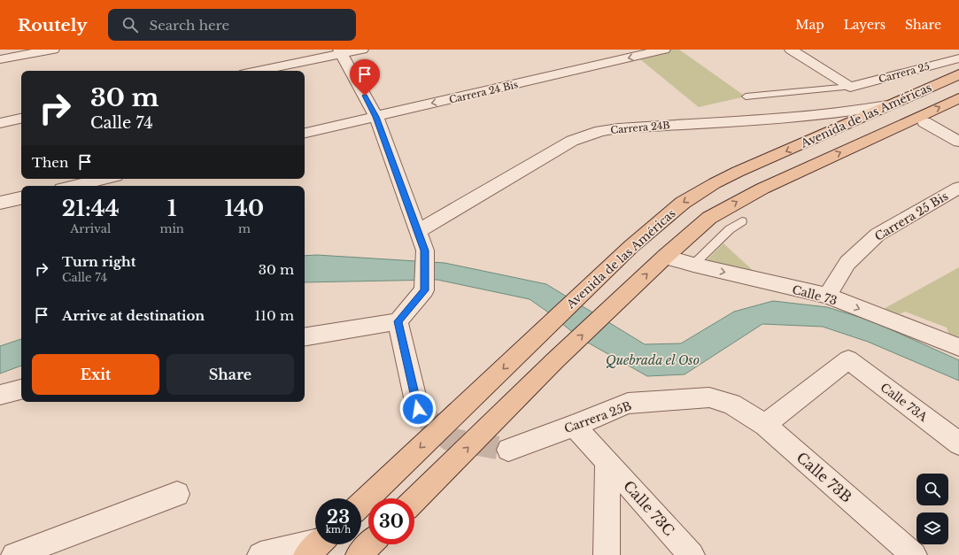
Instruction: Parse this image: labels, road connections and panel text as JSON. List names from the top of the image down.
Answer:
{
  "streets": {
    "main road": ["Avenida de las Américas"],
    "street": [
      "Carrera 25",
      "Carrera 24 Bis",
      "Carrera 24B",
      "Carrera 25 Bis",
      "Calle 73",
      "Calle 73A",
      "Carrera 25B",
      "Calle 73B",
      "Calle 73C"
    ]
  },
  "crossings": [
    ["Avenida de las Américas", "Carrera 24B"],
    ["Avenida de las Américas", "Calle 73"],
    ["Carrera 25 Bis", "Calle 73"],
    ["Calle 73A", "Calle 73B"],
    ["Carrera 25B", "Calle 73B"],
    ["Carrera 25B", "Calle 73C"]
  ],
  "one_way": ["Carrera 24 Bis", "Calle 73"],
  "water": ["Quebrada el Oso"],
  "page": {
    "header": "Routely",
    "search": "Search here",
    "nav": ["Map", "Layers", "Share"],
    "turn": ["30 m", "Calle 74"],
    "then": "Then",
    "eta": [
      "21:44",
      "Arrival",
      "1",
      "min",
      "140",
      "m"
    ],
    "list": [
      {
        "name": "Turn right",
        "note": "Calle 74",
        "value": "30 m"
      },
      {
        "name": "Arrive at destination",
        "value": "110 m"
      }
    ],
    "buttons": ["Exit", "Share"],
    "speed": "23 km/h",
    "limit": "30"
  }
}
